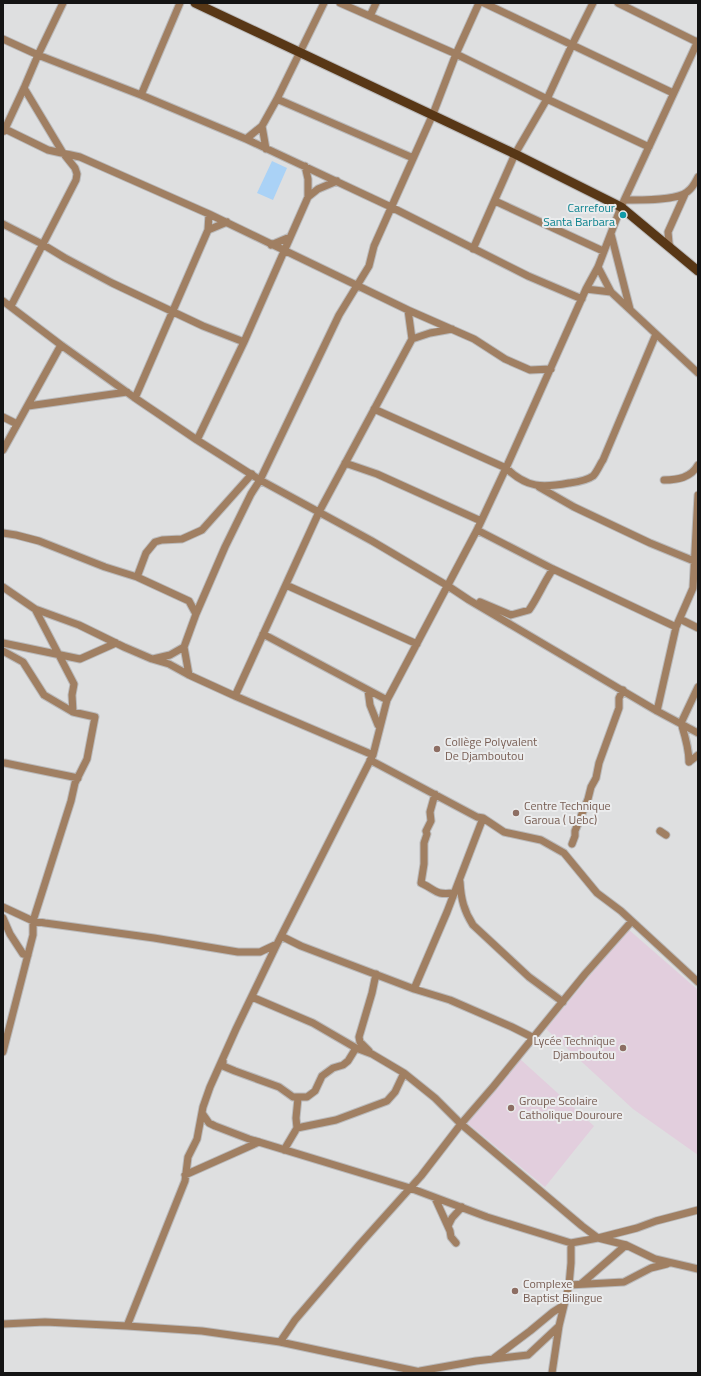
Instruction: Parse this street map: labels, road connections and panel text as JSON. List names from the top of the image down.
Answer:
{
  "places": [
    "Carrefour Santa Barbara",
    "Collège Polyvalent De Djamboutou",
    "Centre Technique Garoua ( Uebc)",
    "Lycée Technique Djamboutou",
    "Groupe Scolaire Catholique Douroure",
    "Complexe Baptist Bilingue"
  ]
}
